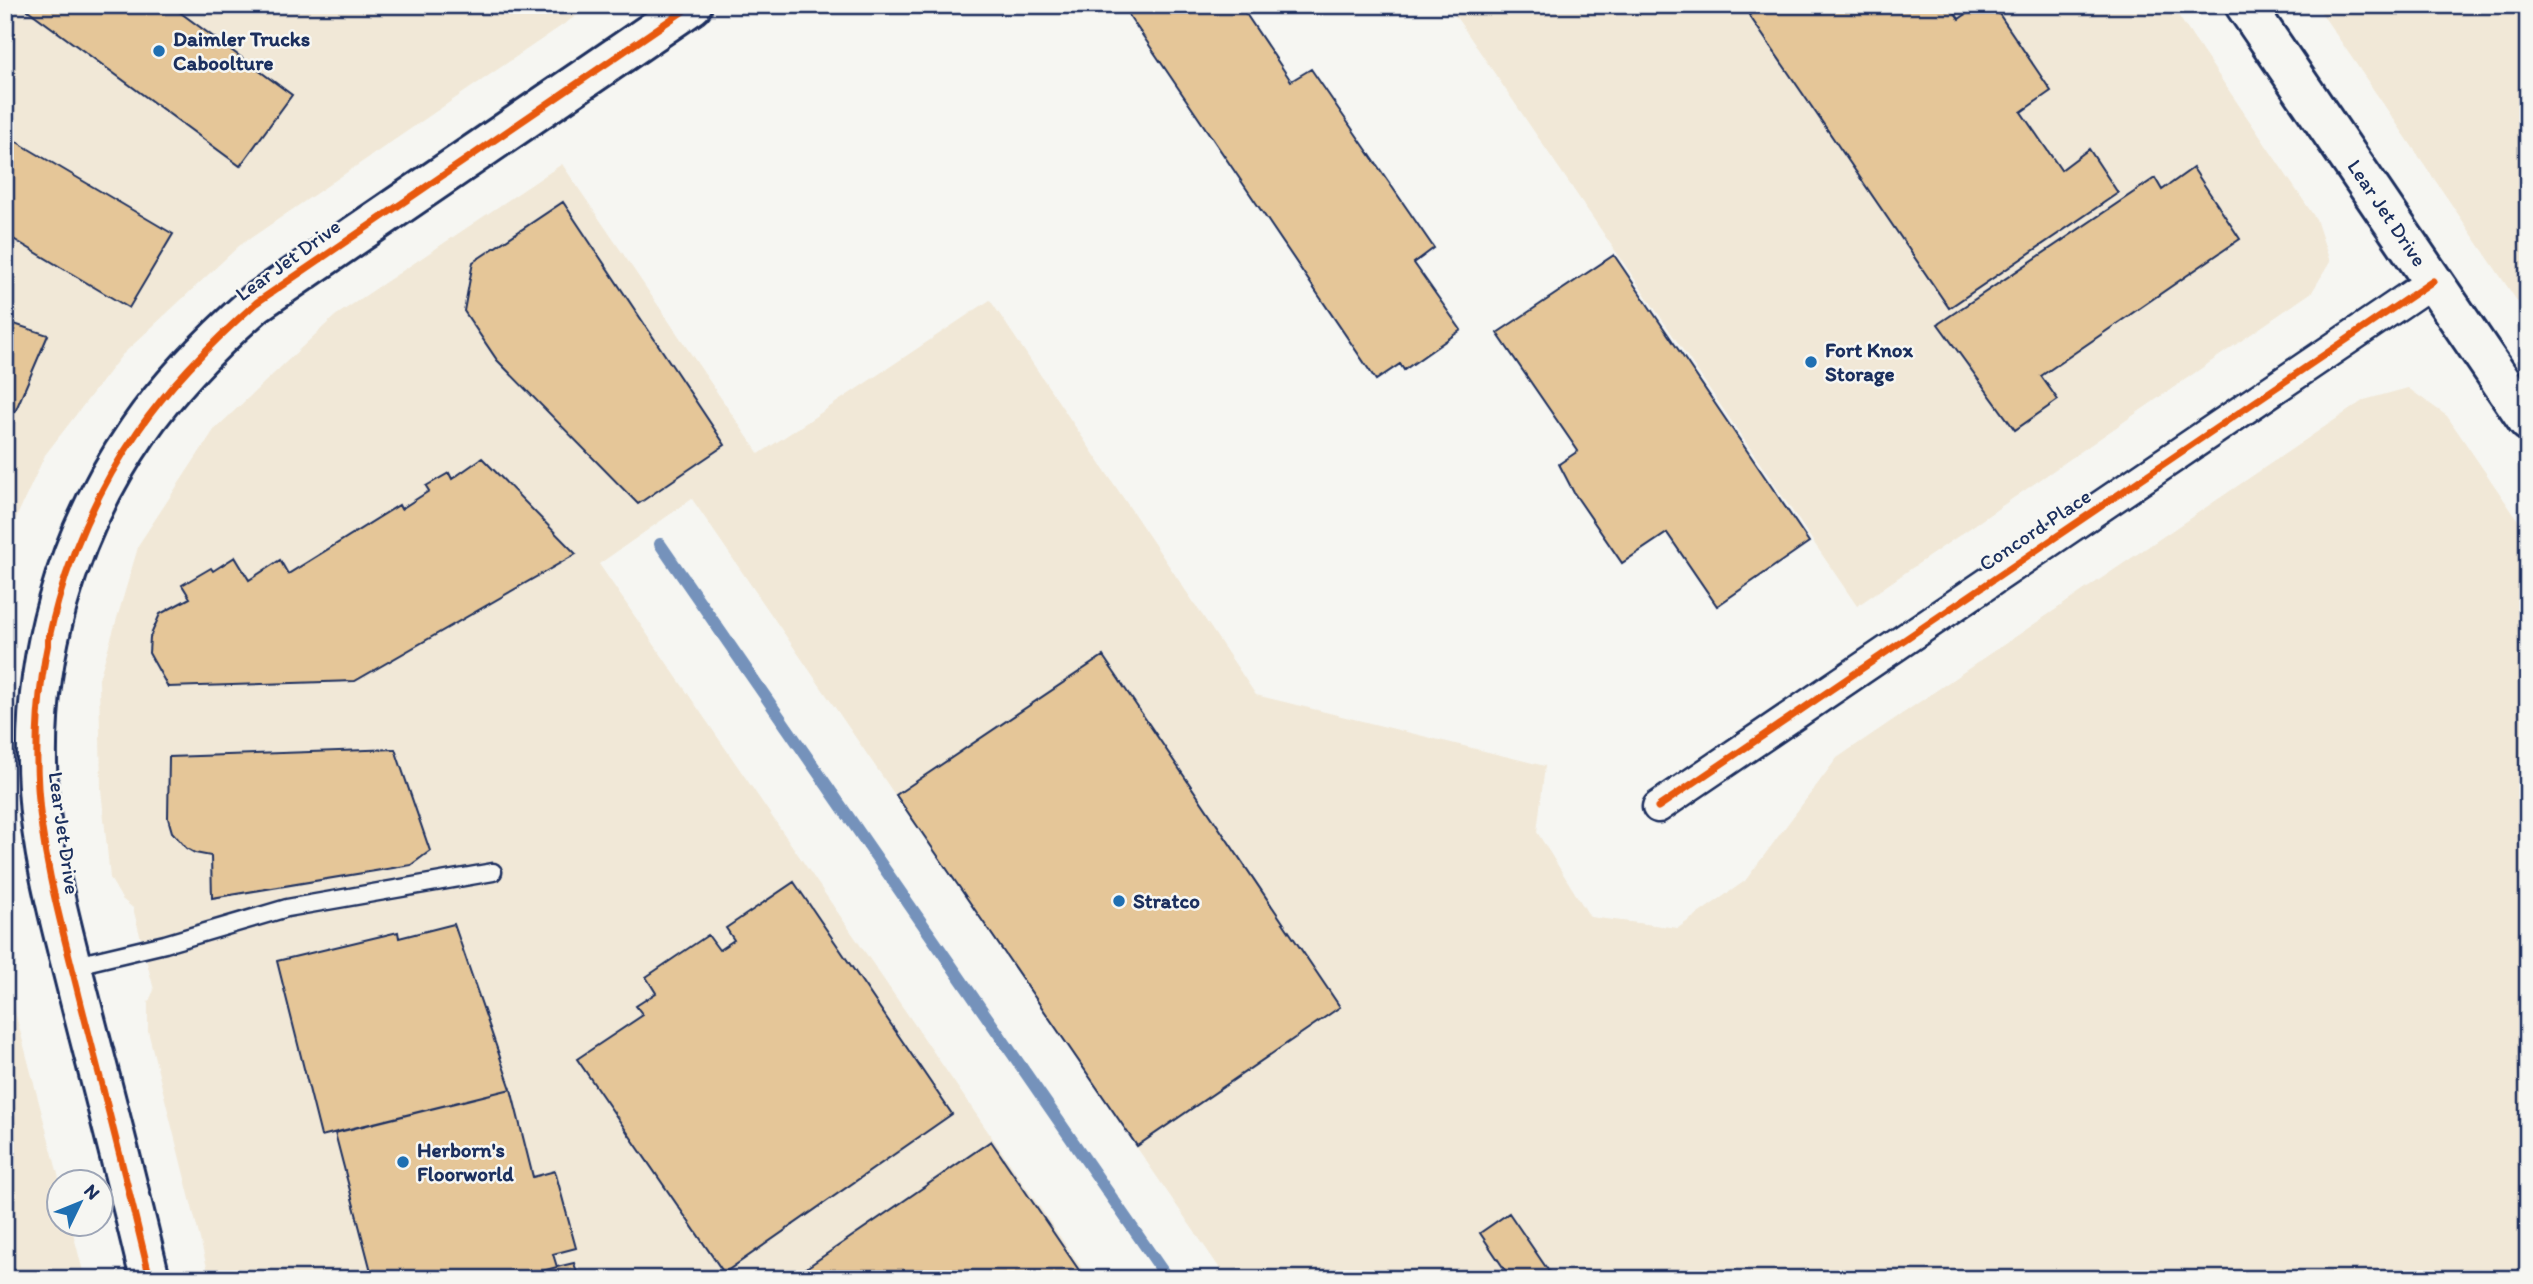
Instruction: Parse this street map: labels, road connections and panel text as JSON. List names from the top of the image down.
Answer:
{
  "streets": {
    "street": ["Lear Jet Drive", "Concord Place"]
  },
  "crossings": [
    ["Lear Jet Drive", "Concord Place"]
  ],
  "places": [
    "Daimler Trucks Caboolture",
    "Fort Knox Storage",
    "Stratco",
    "Herborn's Floorworld"
  ],
  "north": "top right"
}
